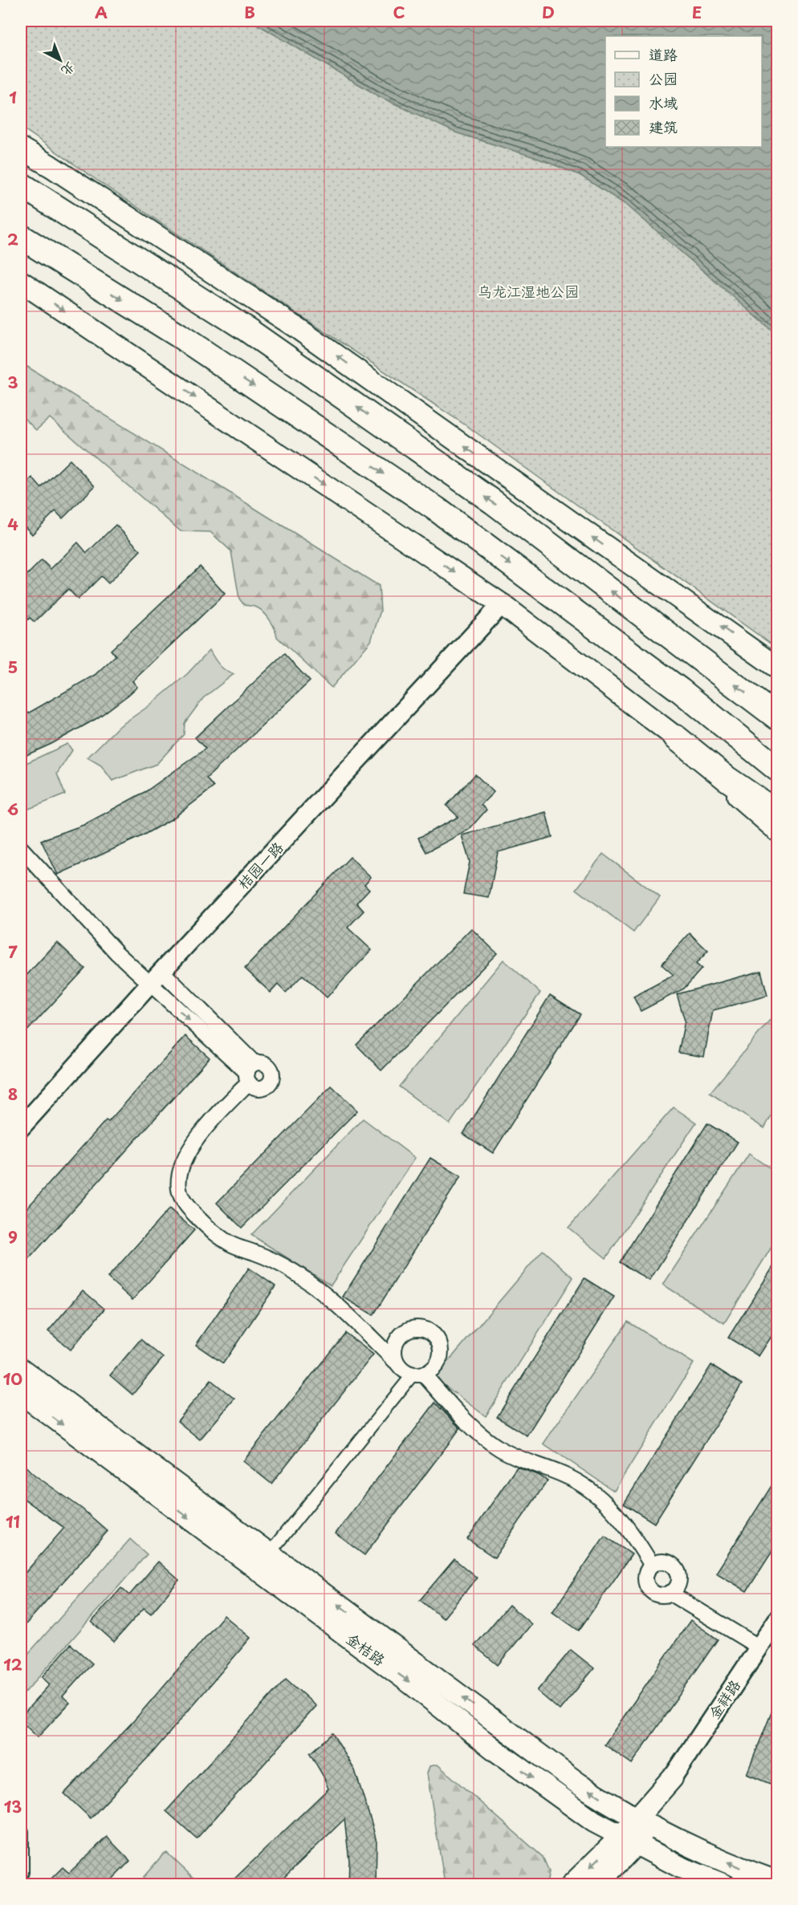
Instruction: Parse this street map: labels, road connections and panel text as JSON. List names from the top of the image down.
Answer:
{
  "streets": {
    "main road": ["金桔路", "金祥路"],
    "street": ["桔园一路"]
  },
  "crossings": [
    ["金桔路", "金祥路"]
  ],
  "parks": ["乌龙江湿地公园"],
  "legend": [
    "道路",
    "公园",
    "水域",
    "建筑"
  ],
  "north": "bottom right",
  "grid": {
    "columns": [
      "A",
      "B",
      "C",
      "D",
      "E"
    ],
    "rows": [
      "1",
      "2",
      "3",
      "4",
      "5",
      "6",
      "7",
      "8",
      "9",
      "10",
      "11",
      "12",
      "13"
    ]
  }
}
